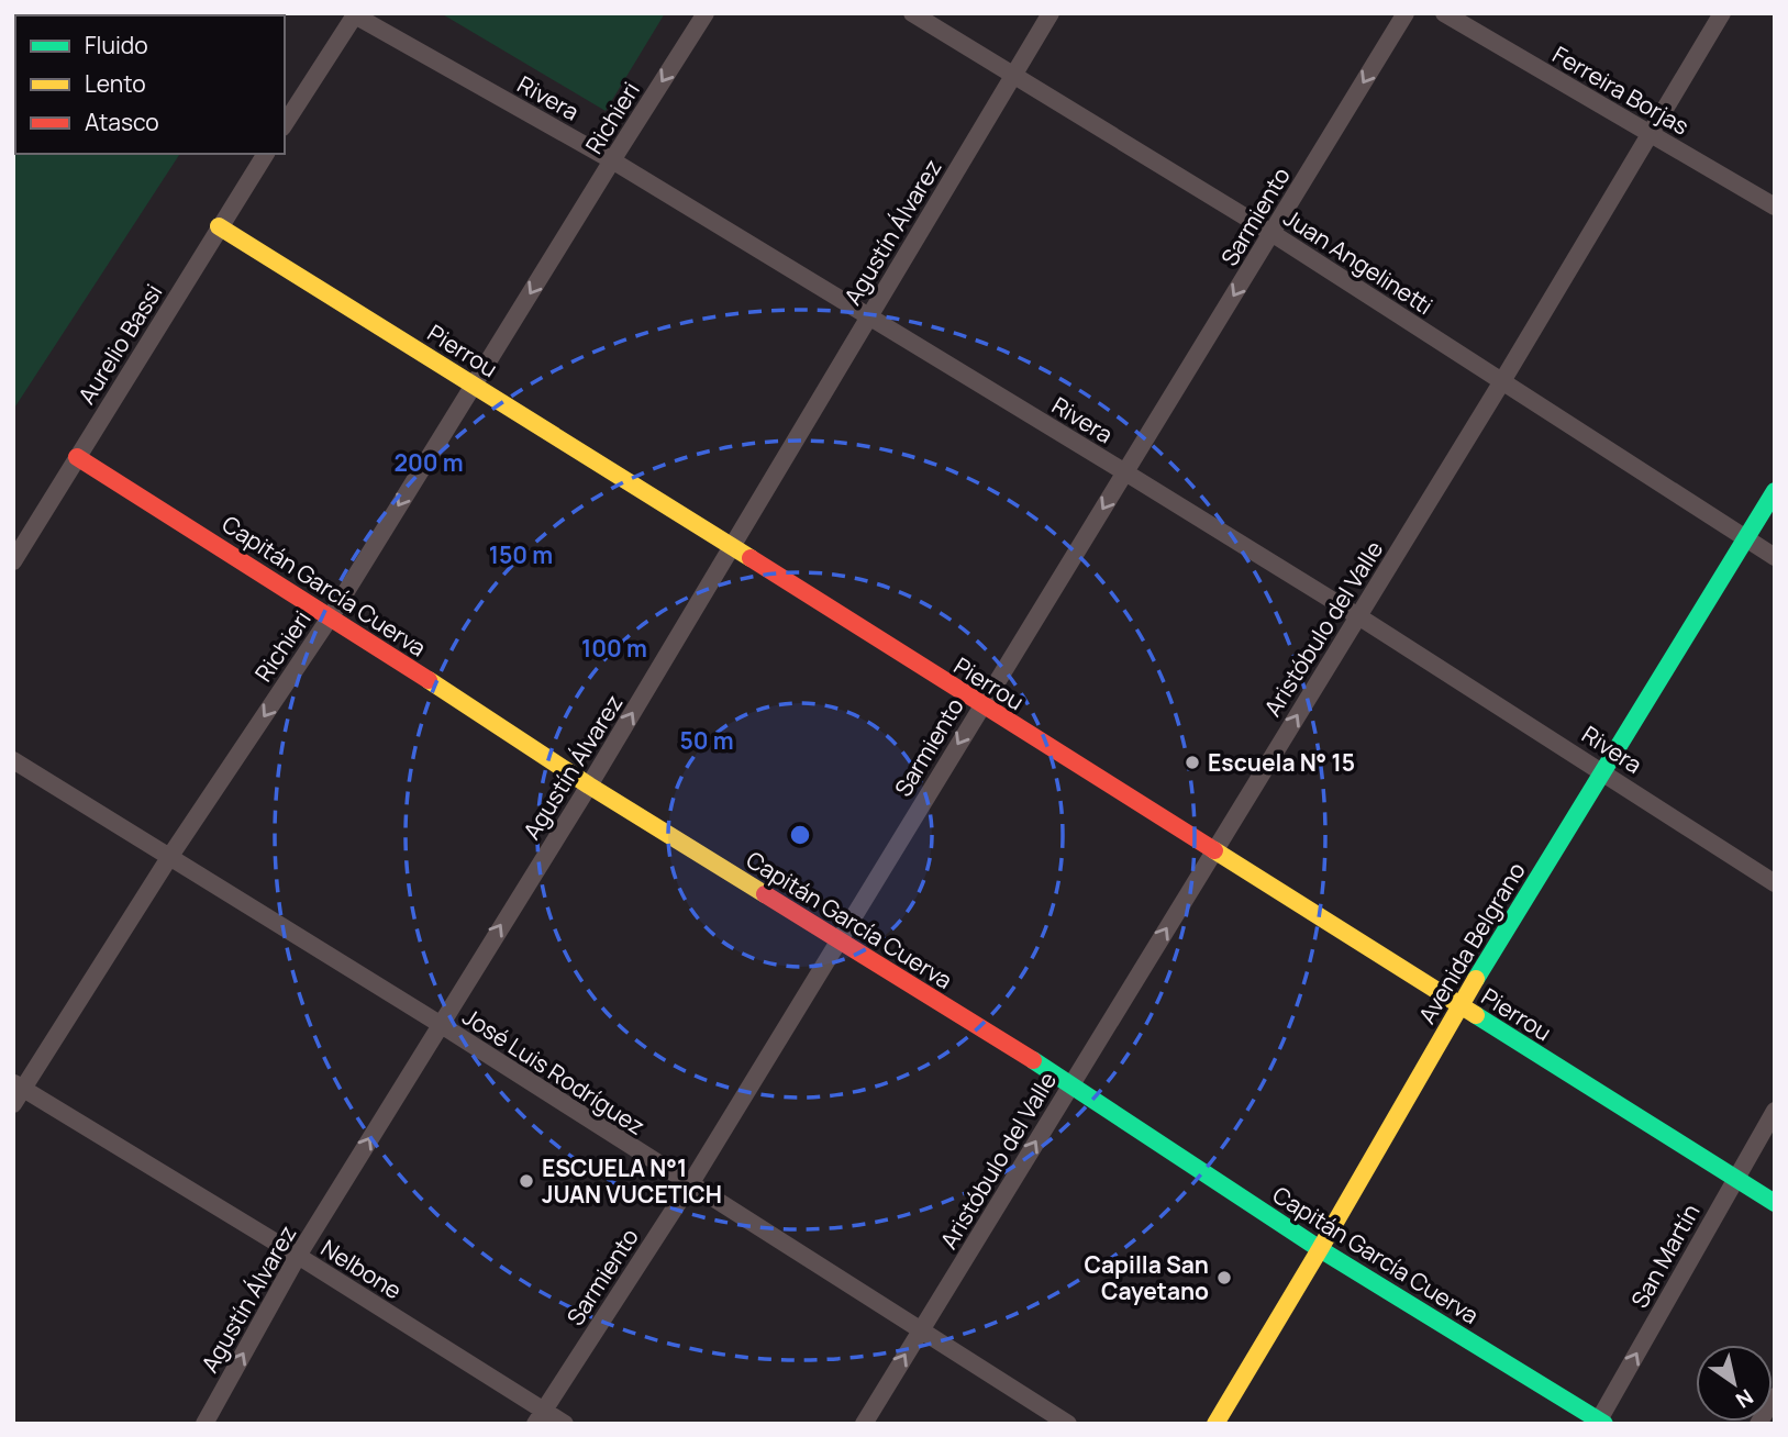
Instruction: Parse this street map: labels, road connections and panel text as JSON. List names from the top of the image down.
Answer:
{
  "streets": {
    "street": [
      "Ferreira Borjas",
      "Rivera",
      "Richieri",
      "Sarmiento",
      "Agustín Álvarez",
      "Juan Angelinetti",
      "Aurelio Bassi",
      "Pierrou",
      "Capitán García Cuerva",
      "Aristóbulo del Valle",
      "Avenida Belgrano",
      "José Luis Rodríguez",
      "San Martín",
      "Nelbone"
    ]
  },
  "crossings": [
    ["Ferreira Borjas", "Aristóbulo del Valle"],
    ["Rivera", "Richieri"],
    ["Rivera", "Sarmiento"],
    ["Rivera", "Agustín Álvarez"],
    ["Rivera", "Aristóbulo del Valle"],
    ["Rivera", "Avenida Belgrano"],
    ["Richieri", "Pierrou"],
    ["Richieri", "Capitán García Cuerva"],
    ["Richieri", "José Luis Rodríguez"],
    ["Richieri", "Nelbone"],
    ["Sarmiento", "Juan Angelinetti"],
    ["Sarmiento", "Pierrou"],
    ["Sarmiento", "Capitán García Cuerva"],
    ["Sarmiento", "José Luis Rodríguez"],
    ["Sarmiento", "Nelbone"],
    ["Agustín Álvarez", "Juan Angelinetti"],
    ["Agustín Álvarez", "Pierrou"],
    ["Agustín Álvarez", "Capitán García Cuerva"],
    ["Agustín Álvarez", "José Luis Rodríguez"],
    ["Agustín Álvarez", "Nelbone"],
    ["Juan Angelinetti", "Aristóbulo del Valle"],
    ["Juan Angelinetti", "Avenida Belgrano"],
    ["Aurelio Bassi", "Pierrou"],
    ["Aurelio Bassi", "Capitán García Cuerva"],
    ["Pierrou", "Aristóbulo del Valle"],
    ["Pierrou", "Avenida Belgrano"],
    ["Pierrou", "San Martín"],
    ["Capitán García Cuerva", "Aristóbulo del Valle"],
    ["Capitán García Cuerva", "Avenida Belgrano"],
    ["Capitán García Cuerva", "San Martín"],
    ["Aristóbulo del Valle", "José Luis Rodríguez"]
  ],
  "one_way": [
    "Richieri",
    "Sarmiento",
    "Agustín Álvarez",
    "Aristóbulo del Valle",
    "San Martín"
  ],
  "places": ["Escuela N° 15", "ESCUELA N°1 JUAN VUCETICH", "Capilla San Cayetano"],
  "legend": ["Fluido", "Lento", "Atasco"],
  "north": "bottom right",
  "rings": [
    "200 m",
    "150 m",
    "100 m",
    "50 m"
  ]
}
